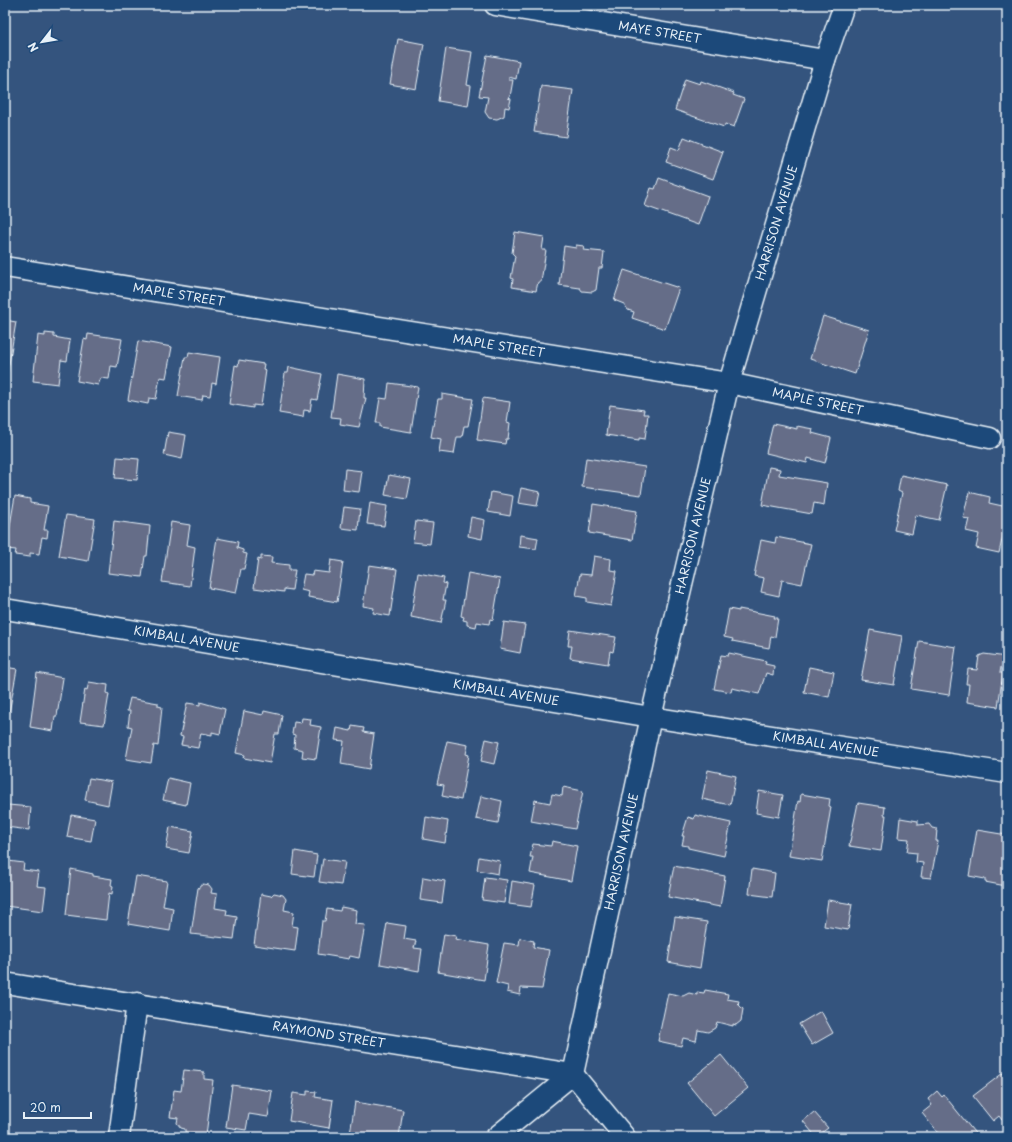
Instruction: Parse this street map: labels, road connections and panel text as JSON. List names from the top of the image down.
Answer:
{
  "streets": {
    "street": [
      "MAYE STREET",
      "HARRISON AVENUE",
      "MAPLE STREET",
      "KIMBALL AVENUE",
      "RAYMOND STREET"
    ]
  },
  "crossings": [
    ["MAYE STREET", "HARRISON AVENUE"],
    ["HARRISON AVENUE", "MAPLE STREET"],
    ["HARRISON AVENUE", "KIMBALL AVENUE"],
    ["HARRISON AVENUE", "RAYMOND STREET"]
  ],
  "scale_bar": "20 m",
  "north": "bottom left"
}
